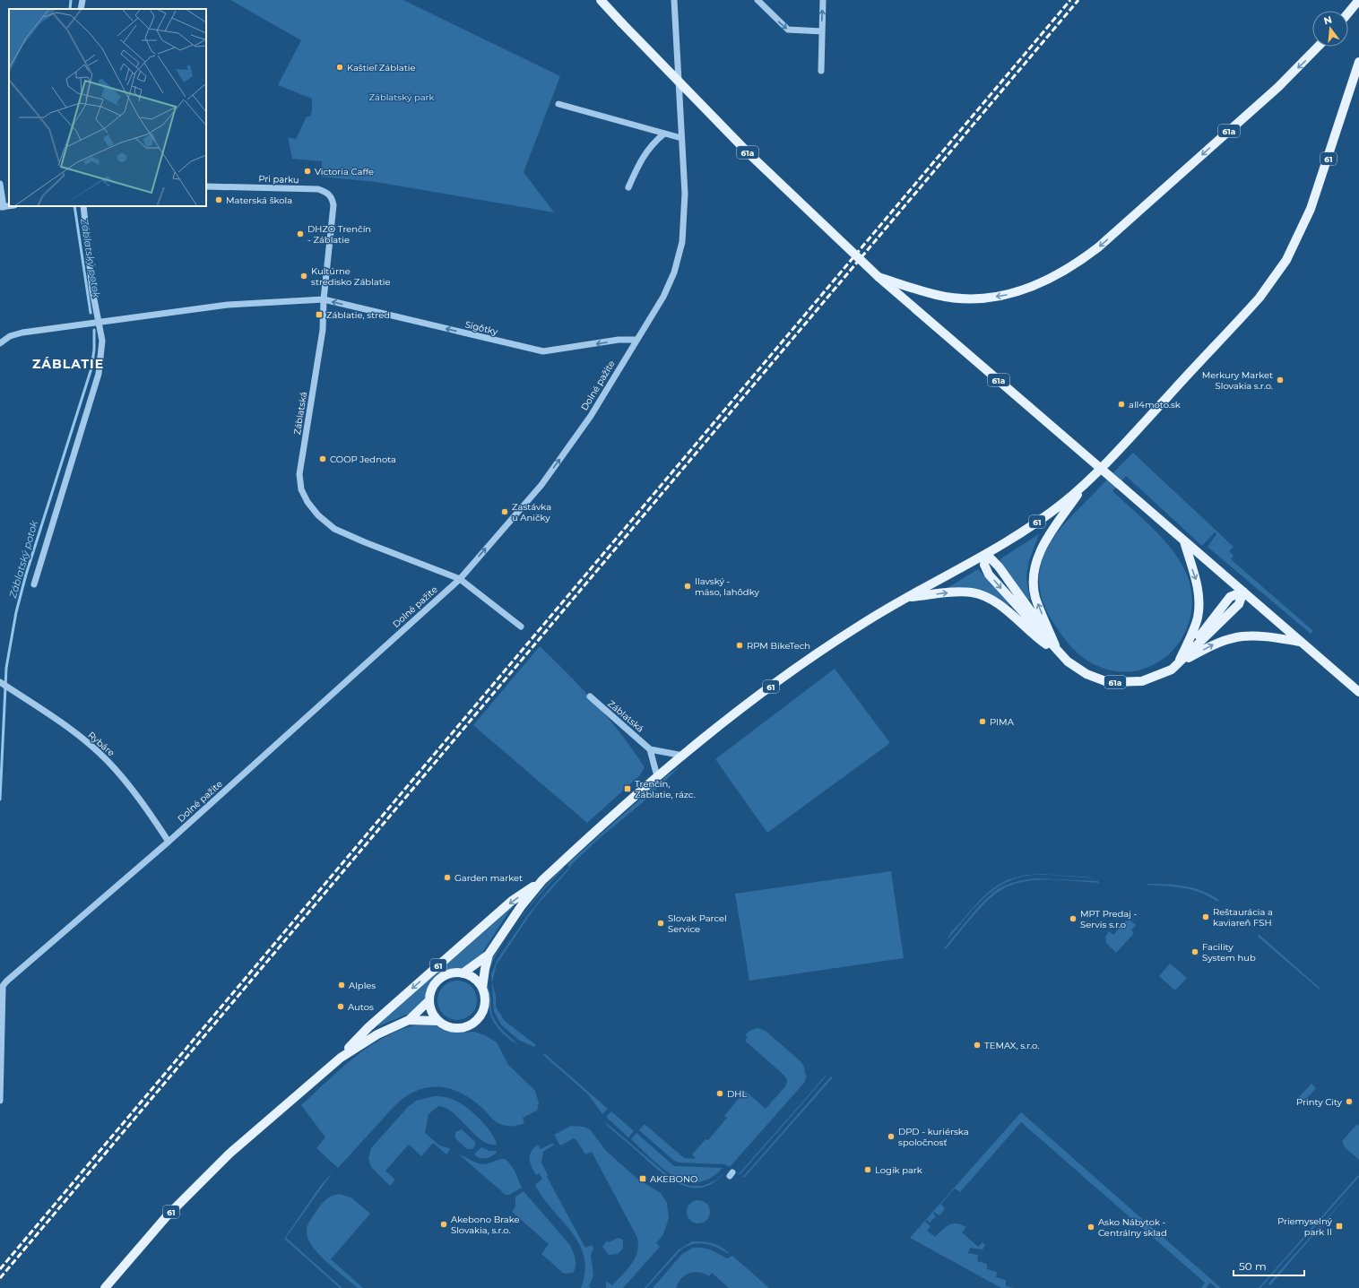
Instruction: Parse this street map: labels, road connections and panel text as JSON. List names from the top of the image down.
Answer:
{
  "streets": {
    "main road": ["61a", "61"],
    "street": [
      "Pri parku",
      "Sigôtky",
      "Dolné pažite",
      "Záblatská",
      "Rybáre"
    ]
  },
  "crossings": [
    ["61a", "61"],
    ["Pri parku", "Sigôtky"],
    ["Pri parku", "Záblatská"],
    ["Sigôtky", "Dolné pažite"],
    ["Sigôtky", "Záblatská"],
    ["Dolné pažite", "Záblatská"],
    ["Dolné pažite", "Rybáre"]
  ],
  "one_way": ["Sigôtky"],
  "districts": ["ZÁBLATIE"],
  "water": ["Záblatský potok"],
  "parks": ["Záblatský park"],
  "places": {
    "other": [
      "Kaštieľ Záblatie",
      "Victoria Caffe",
      "Materská škola",
      "DHZO Trenčín - Záblatie",
      "Kultúrne stredisko Záblatie",
      "Merkury Market Slovakia s.r.o.",
      "all4moto.sk",
      "COOP Jednota",
      "Zastávka u Aničky",
      "Ilavský - mäso, lahôdky",
      "RPM BikeTech",
      "PIMA",
      "Garden market",
      "Reštaurácia a kaviareň FSH",
      "MPT Predaj - Servis s.r.o",
      "Slovak Parcel Service",
      "Facility System hub",
      "Alples",
      "Autos",
      "TEMAX, s.r.o.",
      "DHL",
      "Printy City",
      "DPD - kuriérska spoločnosť",
      "Logik park",
      "Akebono Brake Slovakia, s.r.o.",
      "Asko Nábytok - Centrálny sklad"
    ],
    "transit": [
      "Záblatie, stred",
      "Trenčín, Záblatie, rázc.",
      "AKEBONO",
      "Priemyselný park II"
    ]
  },
  "scale_bar": "50 m",
  "north": "top"
}
